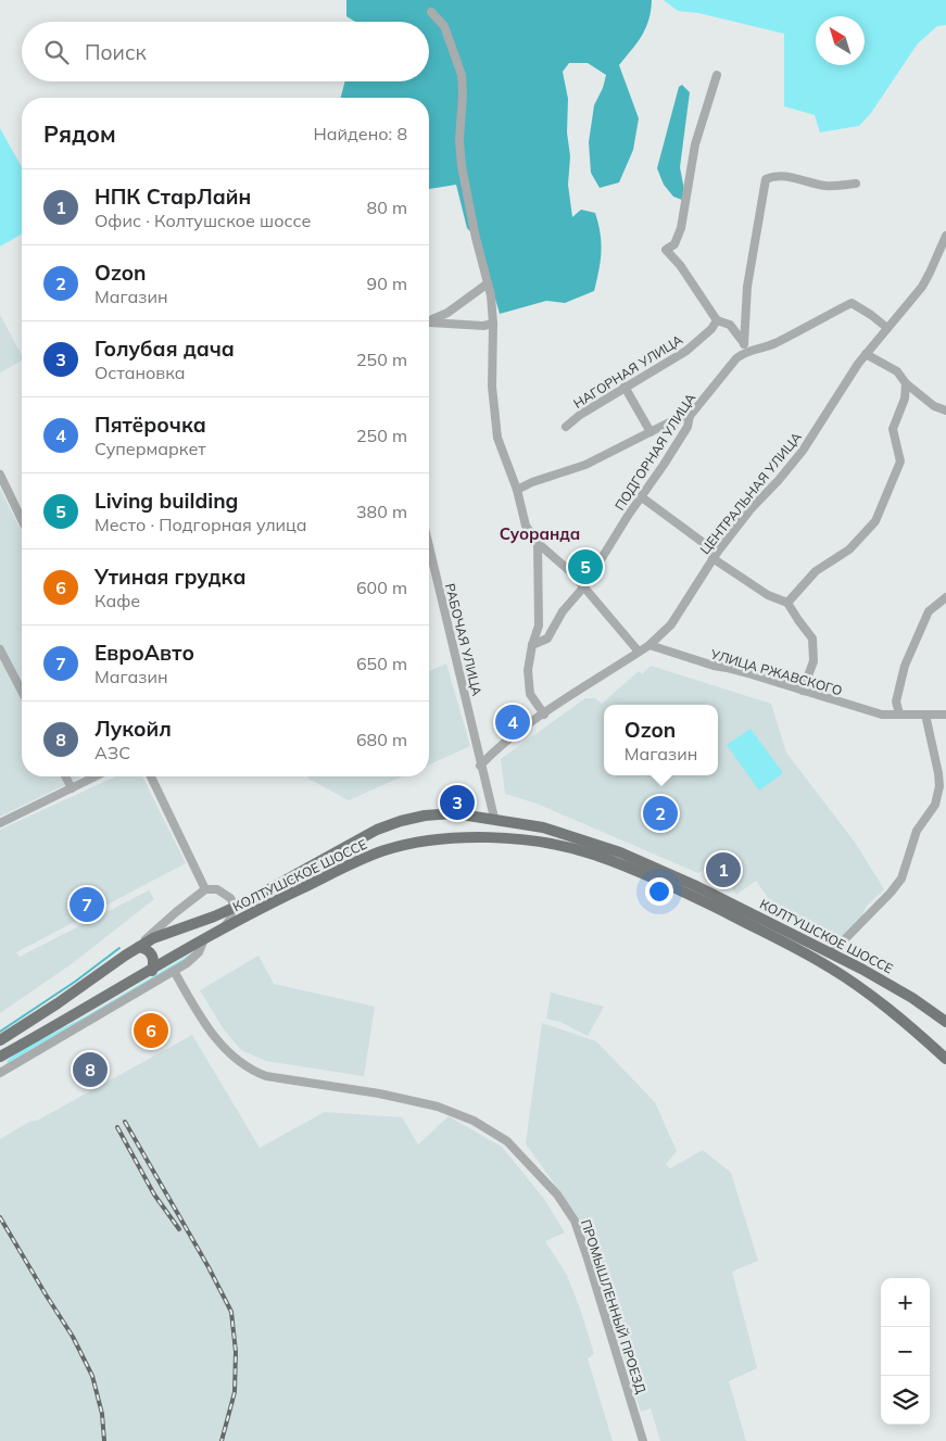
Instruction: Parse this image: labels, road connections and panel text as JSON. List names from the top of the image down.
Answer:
{
  "streets": {
    "main road": ["КОЛТУШСКОЕ ШОССЕ"],
    "street": [
      "НАГОРНАЯ УЛИЦА",
      "ПОДГОРНАЯ УЛИЦА",
      "ЦЕНТРАЛЬНАЯ УЛИЦА",
      "РАБОЧАЯ УЛИЦА",
      "УЛИЦА РЖАВСКОГО",
      "ПРОМЫШЛЕННЫЙ ПРОЕЗД"
    ]
  },
  "crossings": [
    ["ЦЕНТРАЛЬНАЯ УЛИЦА", "РАБОЧАЯ УЛИЦА"],
    ["ЦЕНТРАЛЬНАЯ УЛИЦА", "УЛИЦА РЖАВСКОГО"],
    ["РАБОЧАЯ УЛИЦА", "КОЛТУШСКОЕ ШОССЕ"]
  ],
  "districts": ["Суоранда"],
  "north": "top left",
  "page": {
    "search": "Поиск",
    "heading": ["Рядом", "Найдено: 8"],
    "list": [
      {
        "mark": "1",
        "name": "НПК СтарЛайн",
        "note": "Офис · Колтушское шоссе",
        "value": "80 m"
      },
      {
        "mark": "2",
        "name": "Ozon",
        "note": "Магазин",
        "value": "90 m"
      },
      {
        "mark": "3",
        "name": "Голубая дача",
        "note": "Остановка",
        "value": "250 m"
      },
      {
        "mark": "4",
        "name": "Пятёрочка",
        "note": "Супермаркет",
        "value": "250 m"
      },
      {
        "mark": "5",
        "name": "Living building",
        "note": "Место · Подгорная улица",
        "value": "380 m"
      },
      {
        "mark": "6",
        "name": "Утиная грудка",
        "note": "Кафе",
        "value": "600 m"
      },
      {
        "mark": "7",
        "name": "ЕвроАвто",
        "note": "Магазин",
        "value": "650 m"
      },
      {
        "mark": "8",
        "name": "Лукойл",
        "note": "АЗС",
        "value": "680 m"
      }
    ],
    "pins": [
      "5",
      "4",
      "3",
      "2",
      "1",
      "7",
      "6",
      "8"
    ],
    "popup": ["Ozon", "Магазин"],
    "map_buttons": ["+", "−"]
  }
}
